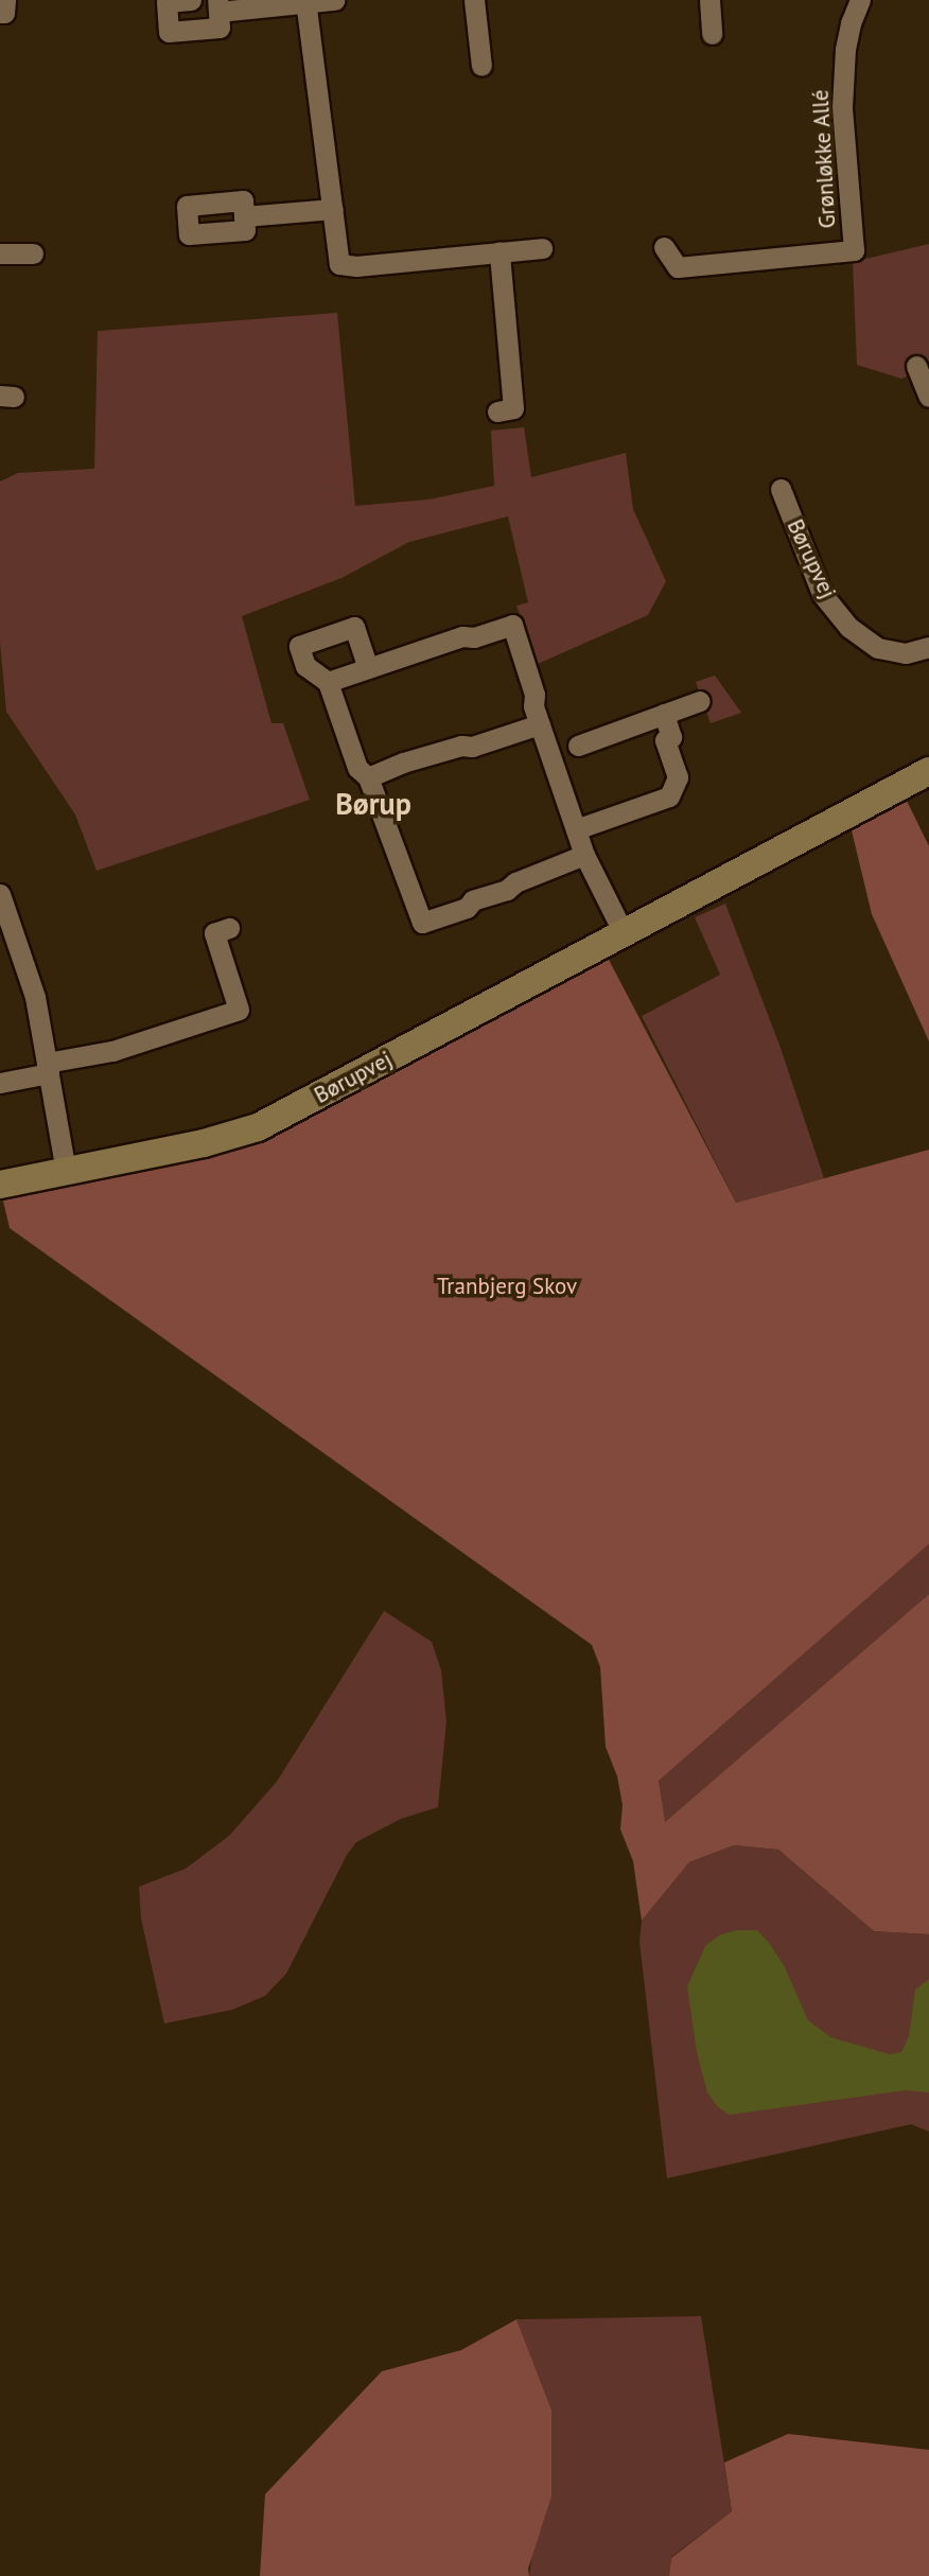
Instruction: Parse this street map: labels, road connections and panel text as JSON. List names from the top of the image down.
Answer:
{
  "streets": {
    "street": ["Grønløkke Allé", "Børupvej"]
  },
  "districts": ["Børup"],
  "parks": ["Tranbjerg Skov"]
}
